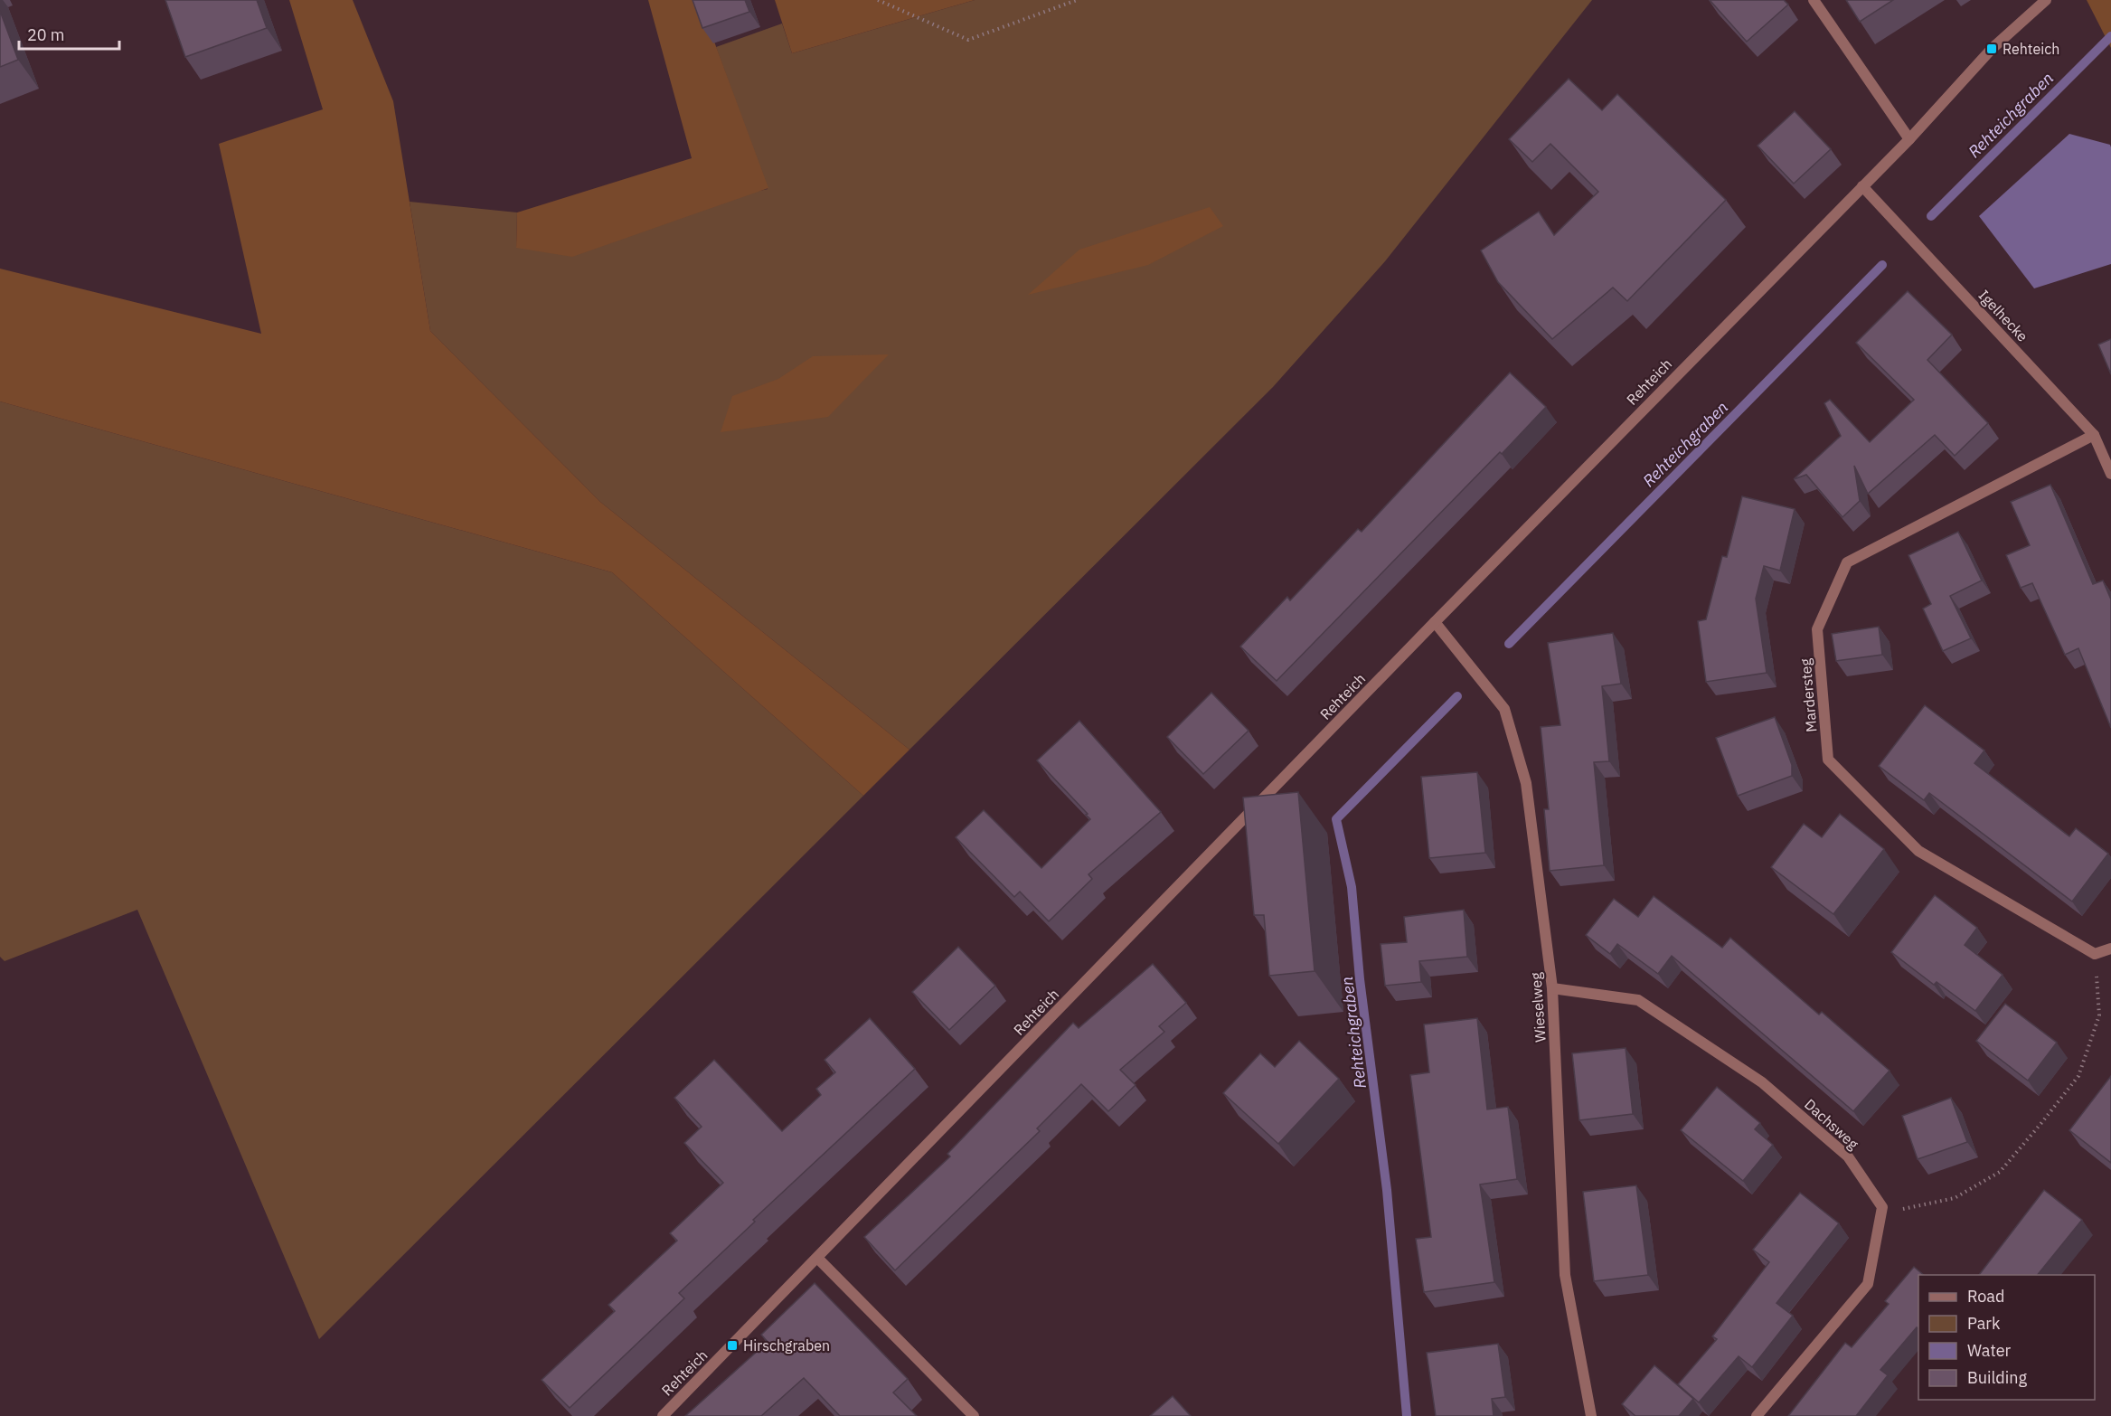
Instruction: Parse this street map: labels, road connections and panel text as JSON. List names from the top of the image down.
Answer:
{
  "streets": {
    "street": [
      "Igelhecke",
      "Rehteich",
      "Mardersteg",
      "Wieselweg",
      "Dachsweg"
    ]
  },
  "crossings": [
    ["Igelhecke", "Rehteich"],
    ["Igelhecke", "Mardersteg"],
    ["Rehteich", "Wieselweg"],
    ["Wieselweg", "Dachsweg"]
  ],
  "water": ["Rehteichgraben"],
  "places": {
    "transit": ["Rehteich", "Hirschgraben"]
  },
  "legend": [
    "Road",
    "Park",
    "Water",
    "Building"
  ],
  "scale_bar": "20 m"
}
